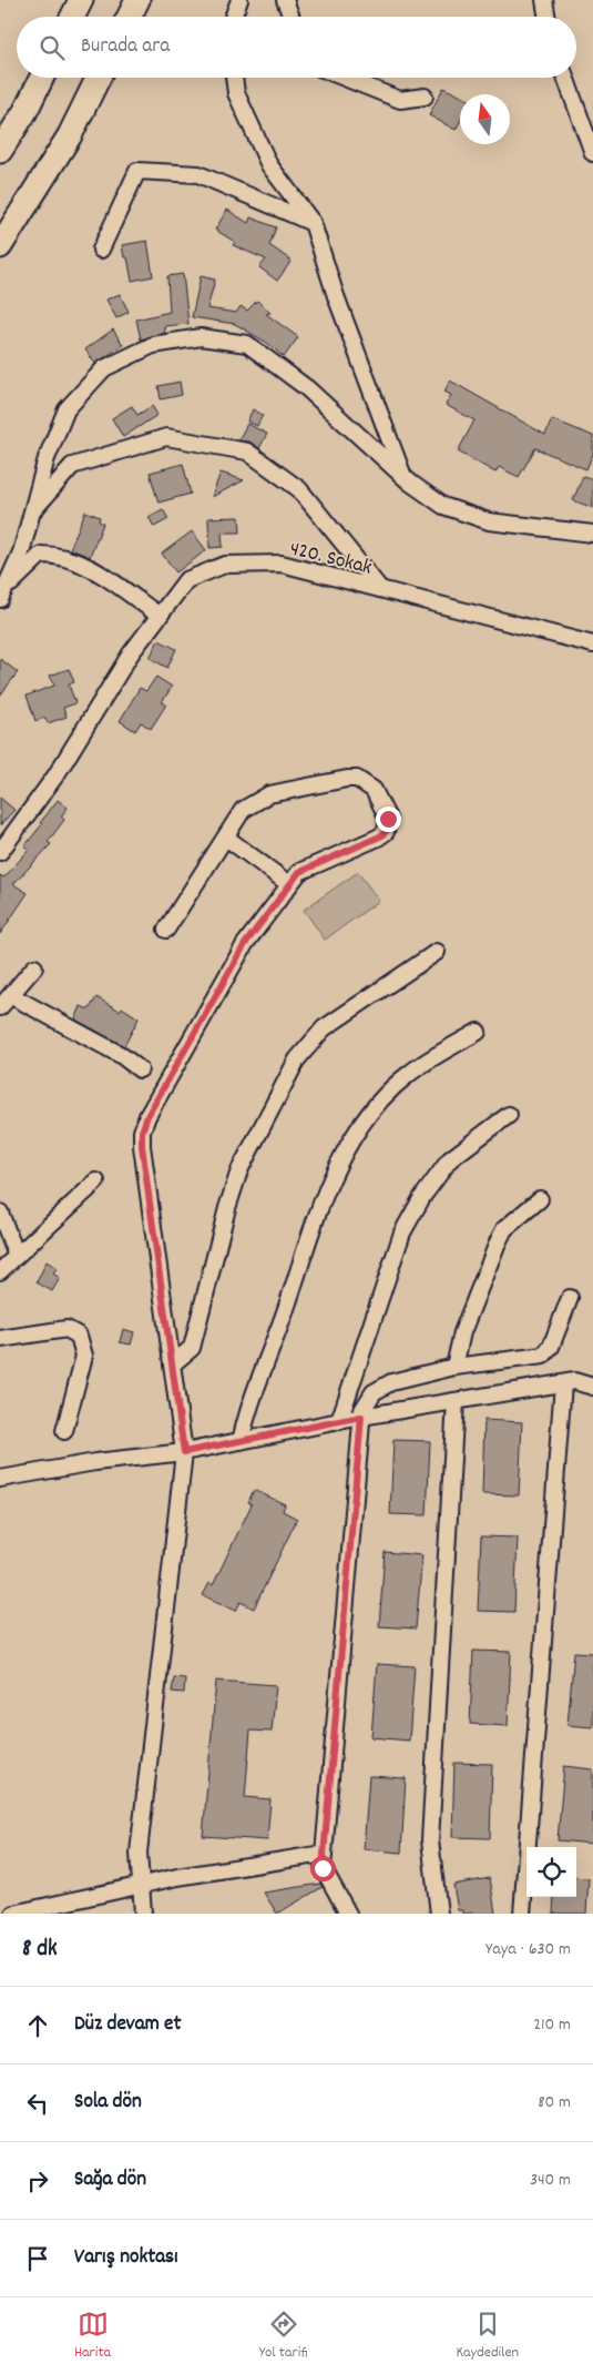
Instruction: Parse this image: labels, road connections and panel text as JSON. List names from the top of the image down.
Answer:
{
  "streets": {
    "street": ["420. Sokak"]
  },
  "north": "top",
  "page": {
    "search": "Burada ara",
    "heading": ["8 dk", "Yaya · 630 m"],
    "list": [
      ["Düz devam et", "210 m"],
      ["Sola dön", "80 m"],
      ["Sağa dön", "340 m"],
      "Varış noktası"
    ],
    "nav": ["Harita", "Yol tarifi", "Kaydedilen"]
  }
}
